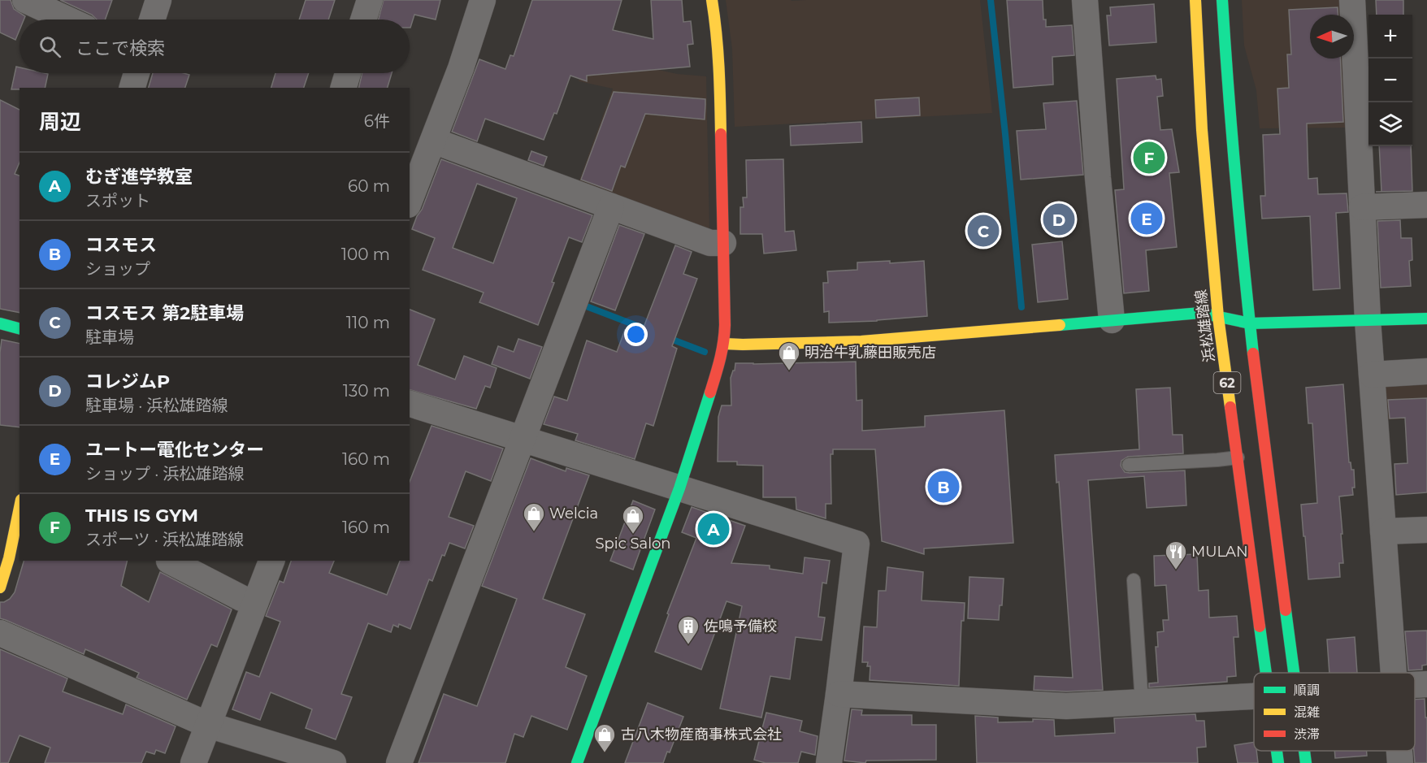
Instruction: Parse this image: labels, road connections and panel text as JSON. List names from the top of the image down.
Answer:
{
  "streets": {
    "main road": ["浜松雄踏線", "62"]
  },
  "places": {
    "shop": [
      "明治牛乳藤田販売店",
      "Welcia",
      "Spic Salon",
      "古八木物産商事株式会社"
    ],
    "restaurant": ["MULAN"],
    "building": ["佐鳴予備校"]
  },
  "legend": ["順調", "混雑", "渋滞"],
  "north": "left",
  "page": {
    "map_buttons": ["+", "−"],
    "search": "ここで検索",
    "heading": ["周辺", "6件"],
    "pins": [
      "F",
      "E",
      "D",
      "C",
      "B",
      "A"
    ],
    "list": [
      {
        "mark": "A",
        "name": "むぎ進学教室",
        "note": "スポット",
        "value": "60 m"
      },
      {
        "mark": "B",
        "name": "コスモス",
        "note": "ショップ",
        "value": "100 m"
      },
      {
        "mark": "C",
        "name": "コスモス 第2駐車場",
        "note": "駐車場",
        "value": "110 m"
      },
      {
        "mark": "D",
        "name": "コレジムP",
        "note": "駐車場 · 浜松雄踏線",
        "value": "130 m"
      },
      {
        "mark": "E",
        "name": "ユートー電化センター",
        "note": "ショップ · 浜松雄踏線",
        "value": "160 m"
      },
      {
        "mark": "F",
        "name": "THIS IS GYM",
        "note": "スポーツ · 浜松雄踏線",
        "value": "160 m"
      }
    ]
  }
}
